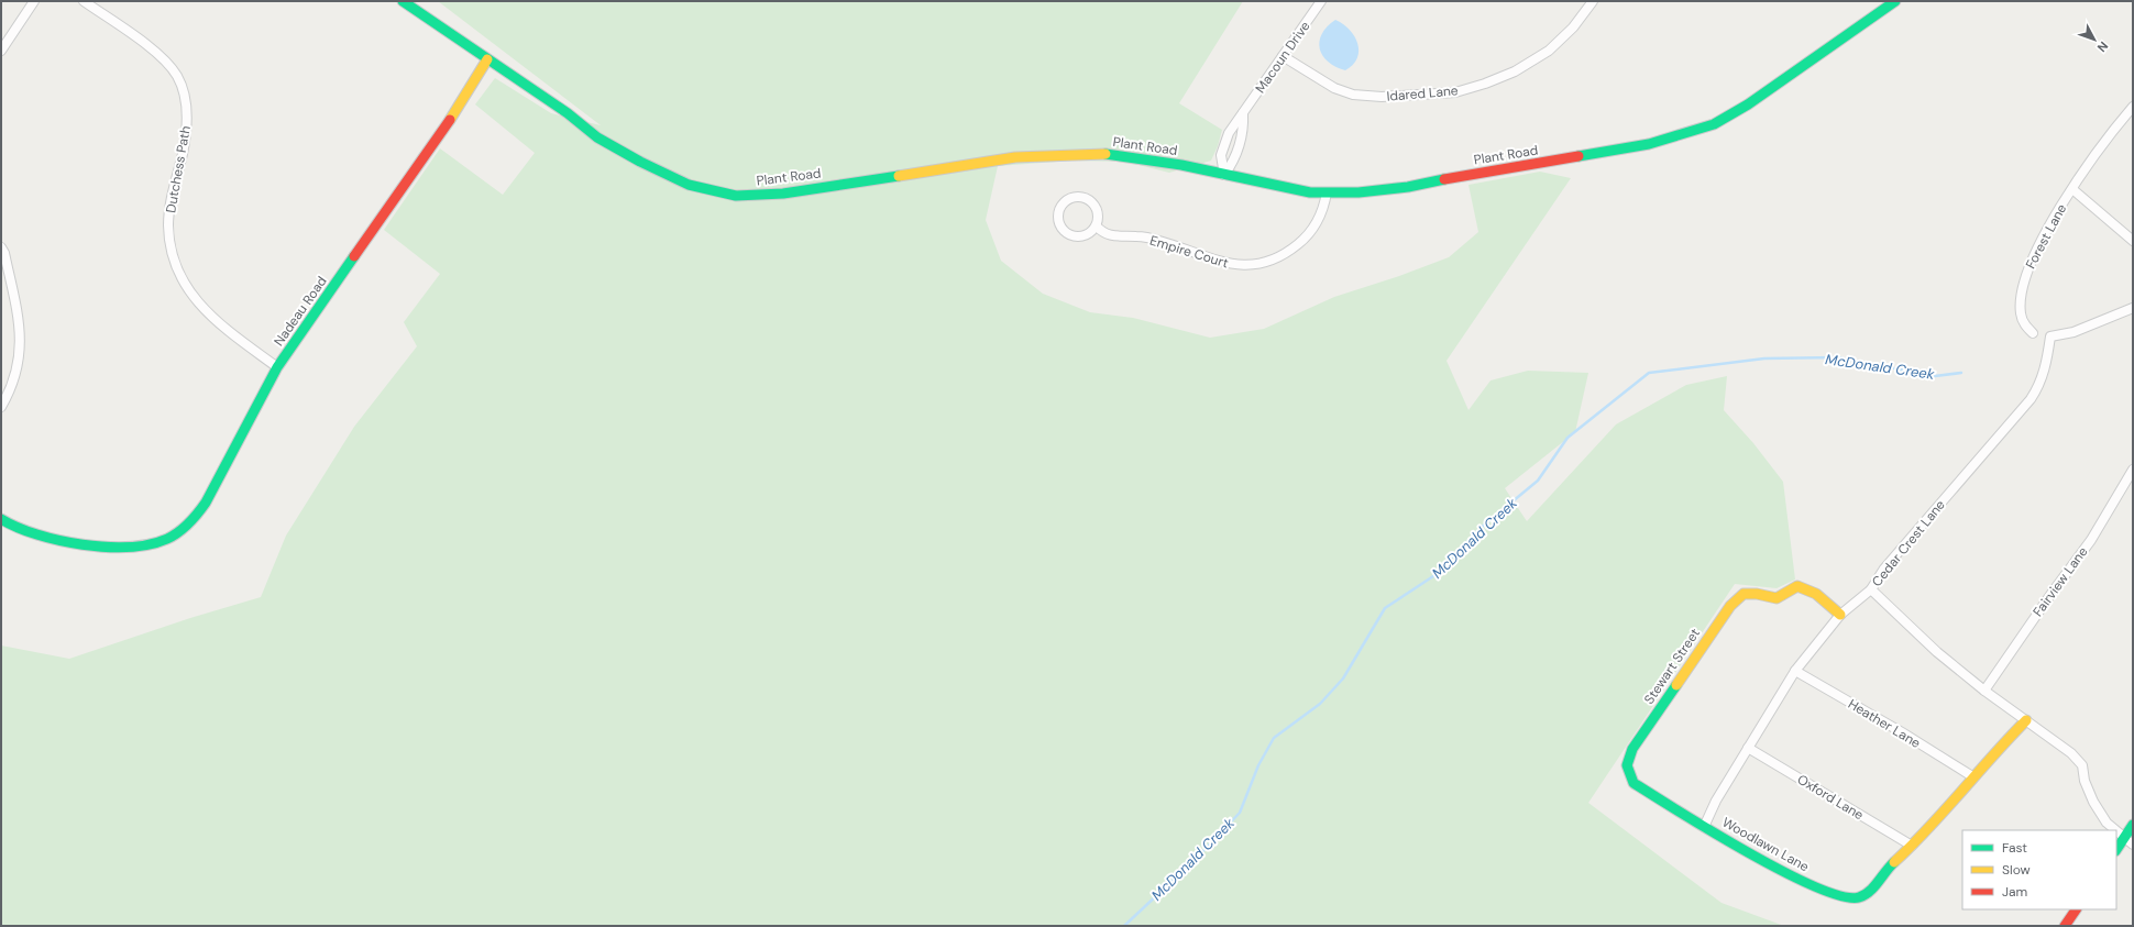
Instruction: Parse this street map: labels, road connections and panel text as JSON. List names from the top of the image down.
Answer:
{
  "streets": {
    "street": [
      "Macoun Drive",
      "Idared Lane",
      "Plant Road",
      "Dutchess Path",
      "Forest Lane",
      "Empire Court",
      "Nadeau Road",
      "Cedar Crest Lane",
      "Fairview Lane",
      "Stewart Street",
      "Heather Lane",
      "Oxford Lane",
      "Woodlawn Lane"
    ]
  },
  "crossings": [
    ["Macoun Drive", "Idared Lane"],
    ["Macoun Drive", "Plant Road"],
    ["Plant Road", "Empire Court"],
    ["Plant Road", "Nadeau Road"],
    ["Dutchess Path", "Nadeau Road"],
    ["Cedar Crest Lane", "Fairview Lane"],
    ["Cedar Crest Lane", "Woodlawn Lane"],
    ["Stewart Street", "Woodlawn Lane"],
    ["Heather Lane", "Woodlawn Lane"],
    ["Oxford Lane", "Woodlawn Lane"]
  ],
  "water": ["McDonald Creek"],
  "legend": ["Fast", "Slow", "Jam"],
  "north": "bottom right"
}
